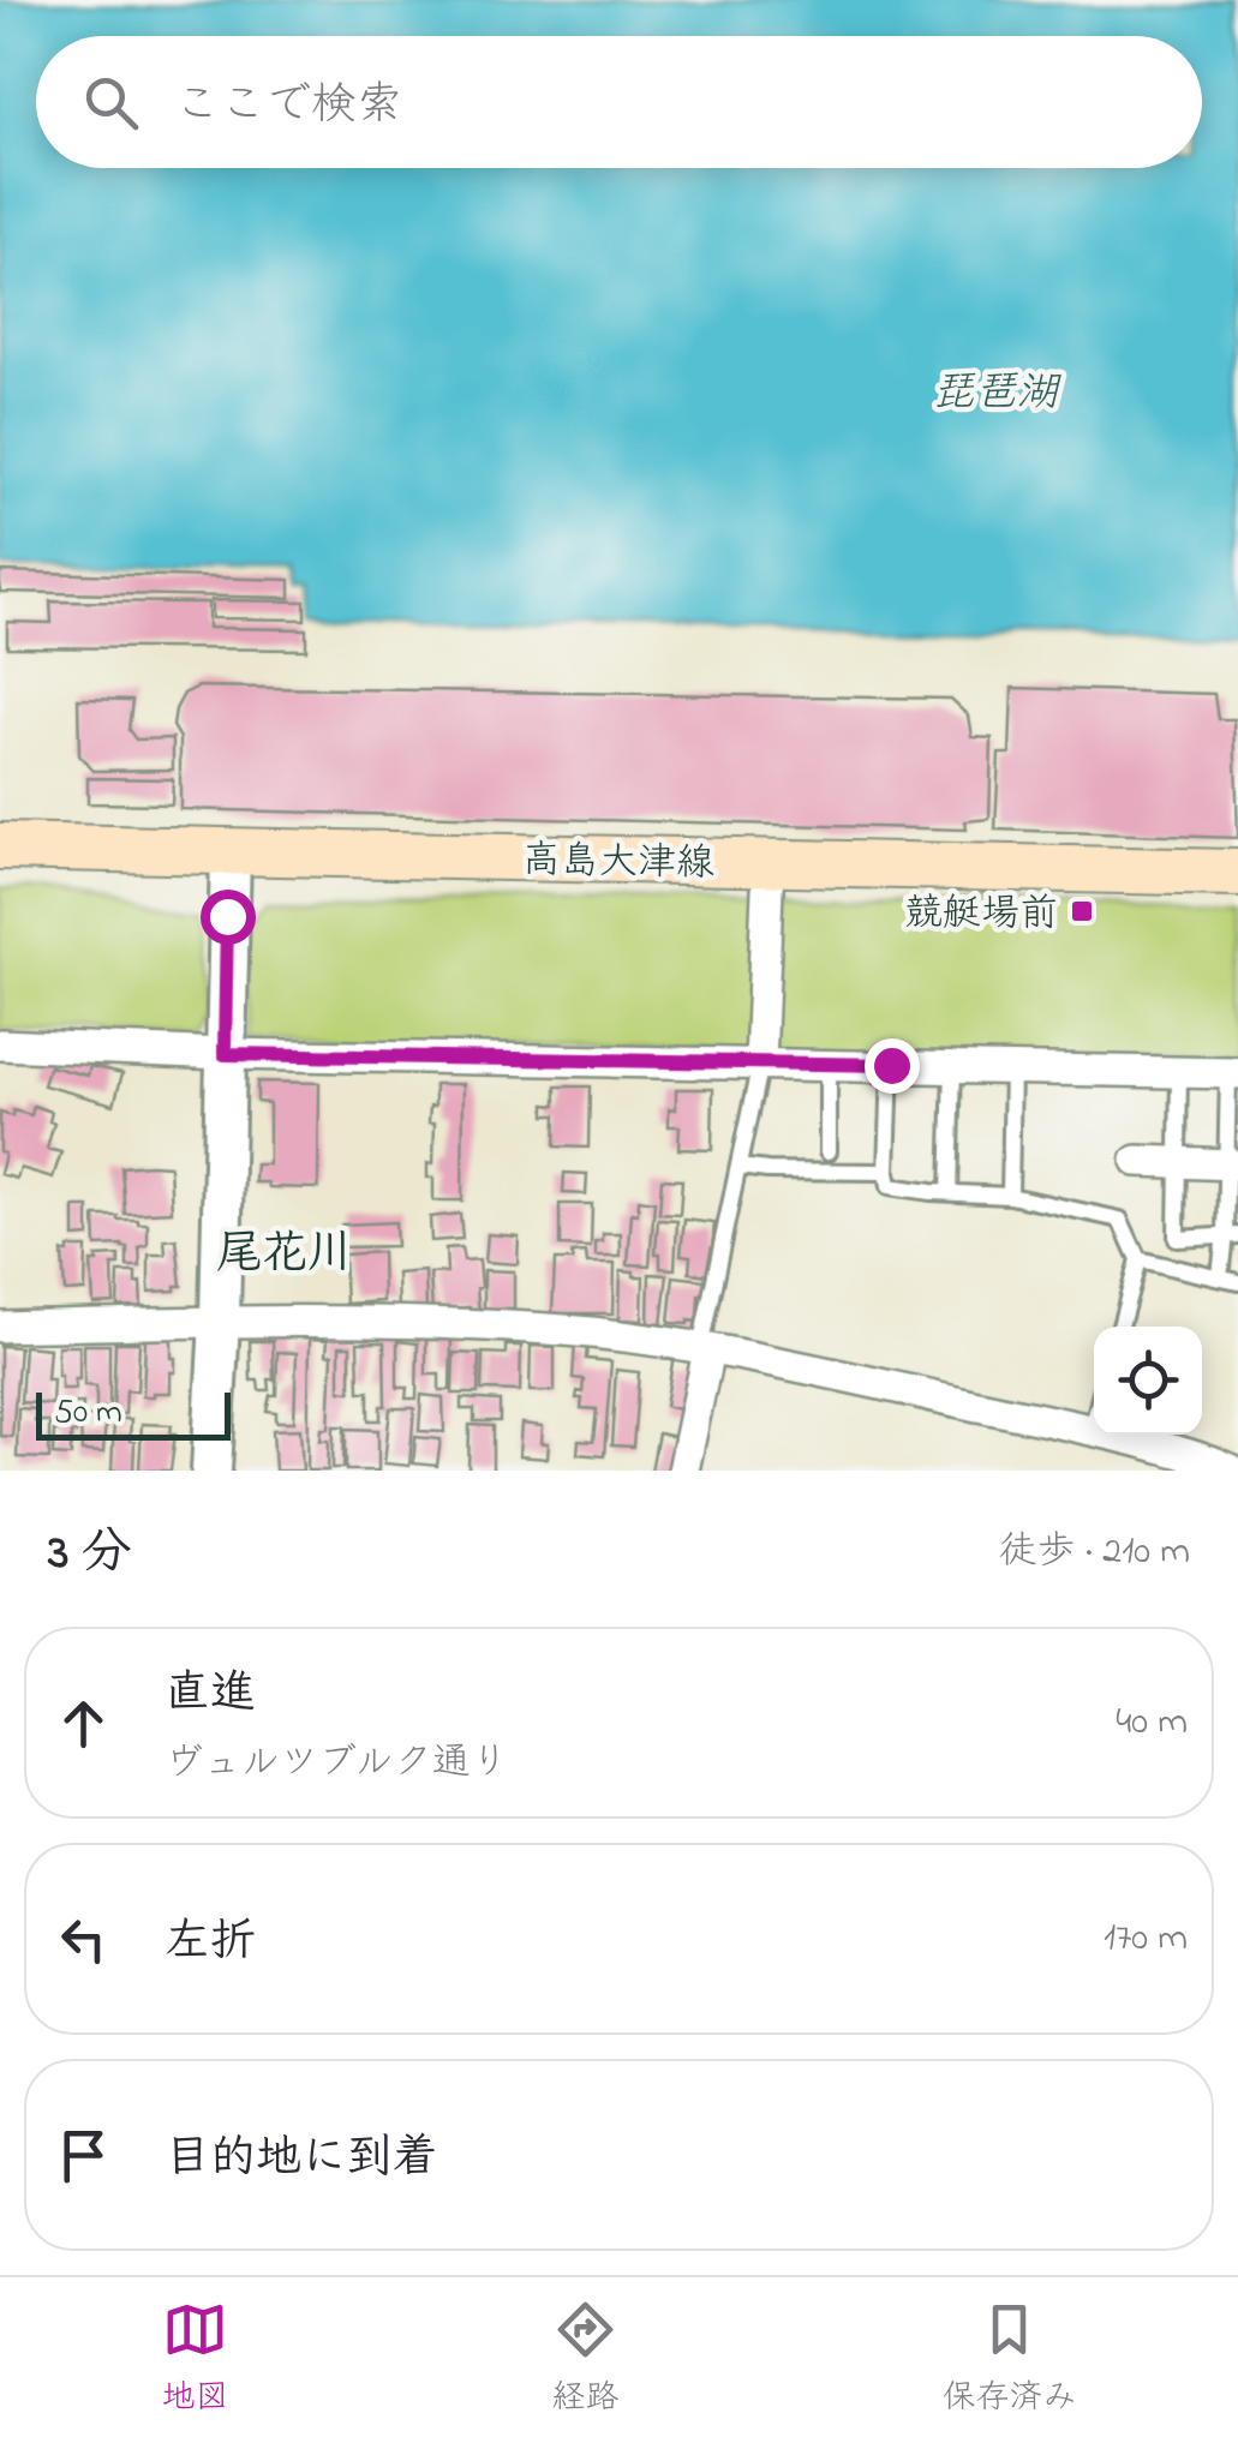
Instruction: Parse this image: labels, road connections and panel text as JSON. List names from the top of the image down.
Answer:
{
  "streets": {
    "main road": ["高島大津線"]
  },
  "districts": ["尾花川"],
  "water": ["琵琶湖"],
  "places": {
    "transit": ["競艇場前"]
  },
  "scale_bar": "50 m",
  "page": {
    "search": "ここで検索",
    "scale": "50 m",
    "heading": ["3 分", "徒歩 · 210 m"],
    "list": [
      ["直進", "ヴュルツブルク通り", "40 m"],
      ["左折", "170 m"],
      "目的地に到着"
    ],
    "nav": ["地図", "経路", "保存済み"]
  }
}
